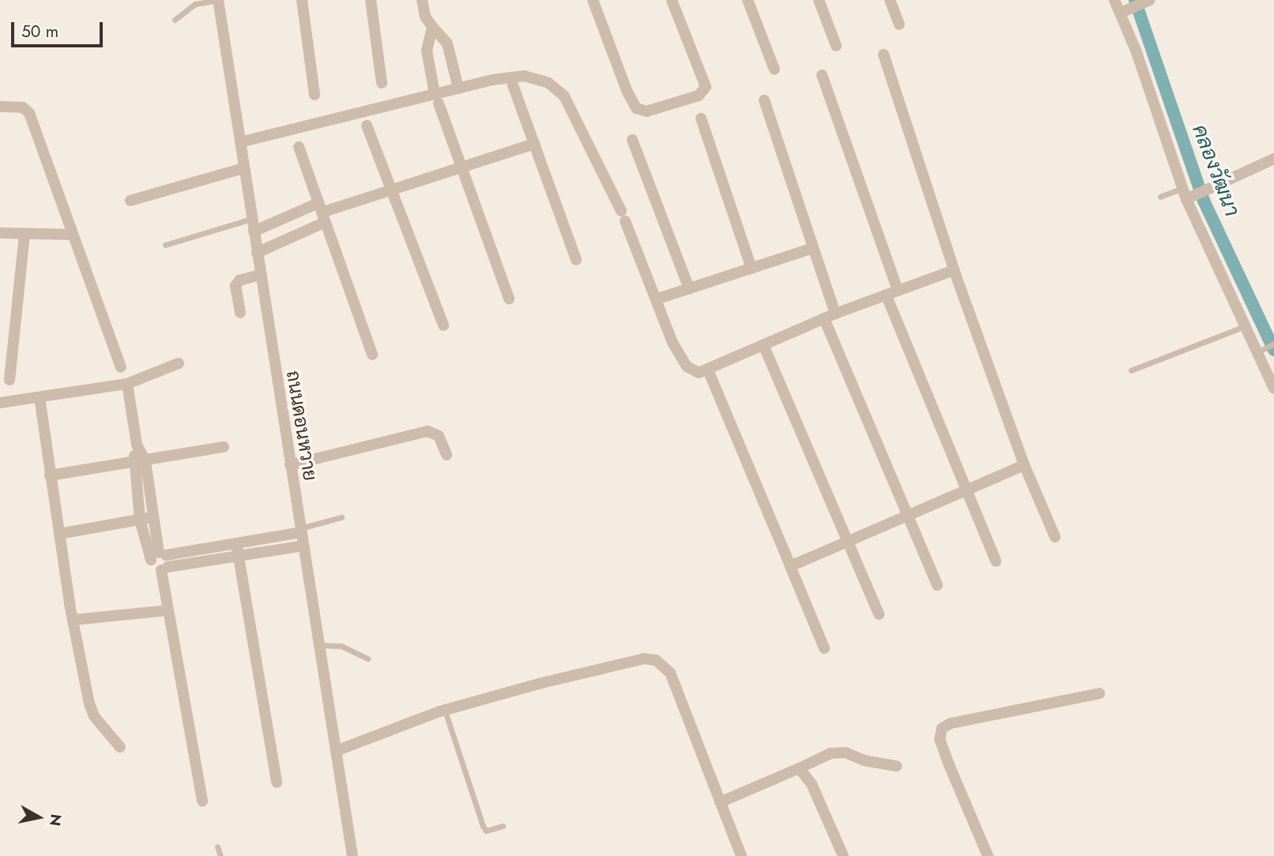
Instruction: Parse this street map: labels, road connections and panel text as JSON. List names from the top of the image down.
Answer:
{
  "streets": {
    "street": ["ถนนดอนหวาย"]
  },
  "water": ["คลองวัฒนา"],
  "scale_bar": "50 m",
  "north": "right"
}
